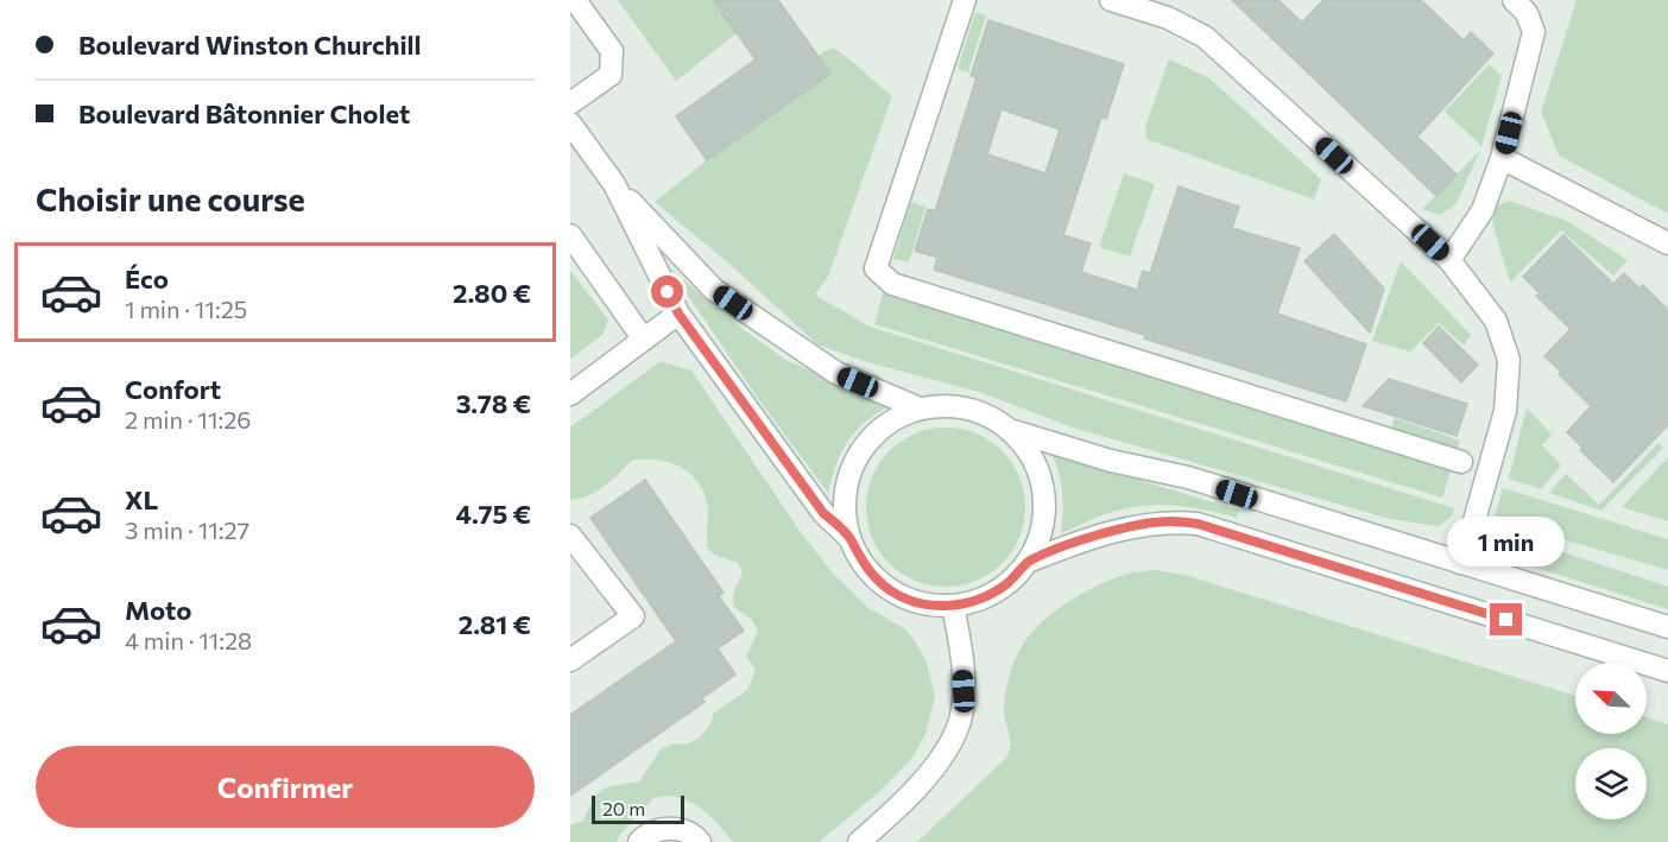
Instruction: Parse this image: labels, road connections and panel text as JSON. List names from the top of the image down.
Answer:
{
  "scale_bar": "20 m",
  "north": "top left",
  "page": {
    "banner": ["Boulevard Winston Churchill", "Boulevard Bâtonnier Cholet"],
    "heading": "Choisir une course",
    "list": [
      {
        "name": "Éco",
        "note": "1 min · 11:25",
        "value": "2.80 €"
      },
      {
        "name": "Confort",
        "note": "2 min · 11:26",
        "value": "3.78 €"
      },
      {
        "name": "XL",
        "note": "3 min · 11:27",
        "value": "4.75 €"
      },
      {
        "name": "Moto",
        "note": "4 min · 11:28",
        "value": "2.81 €"
      }
    ],
    "bubble": "1 min",
    "buttons": "Confirmer",
    "scale": "20 m"
  }
}
